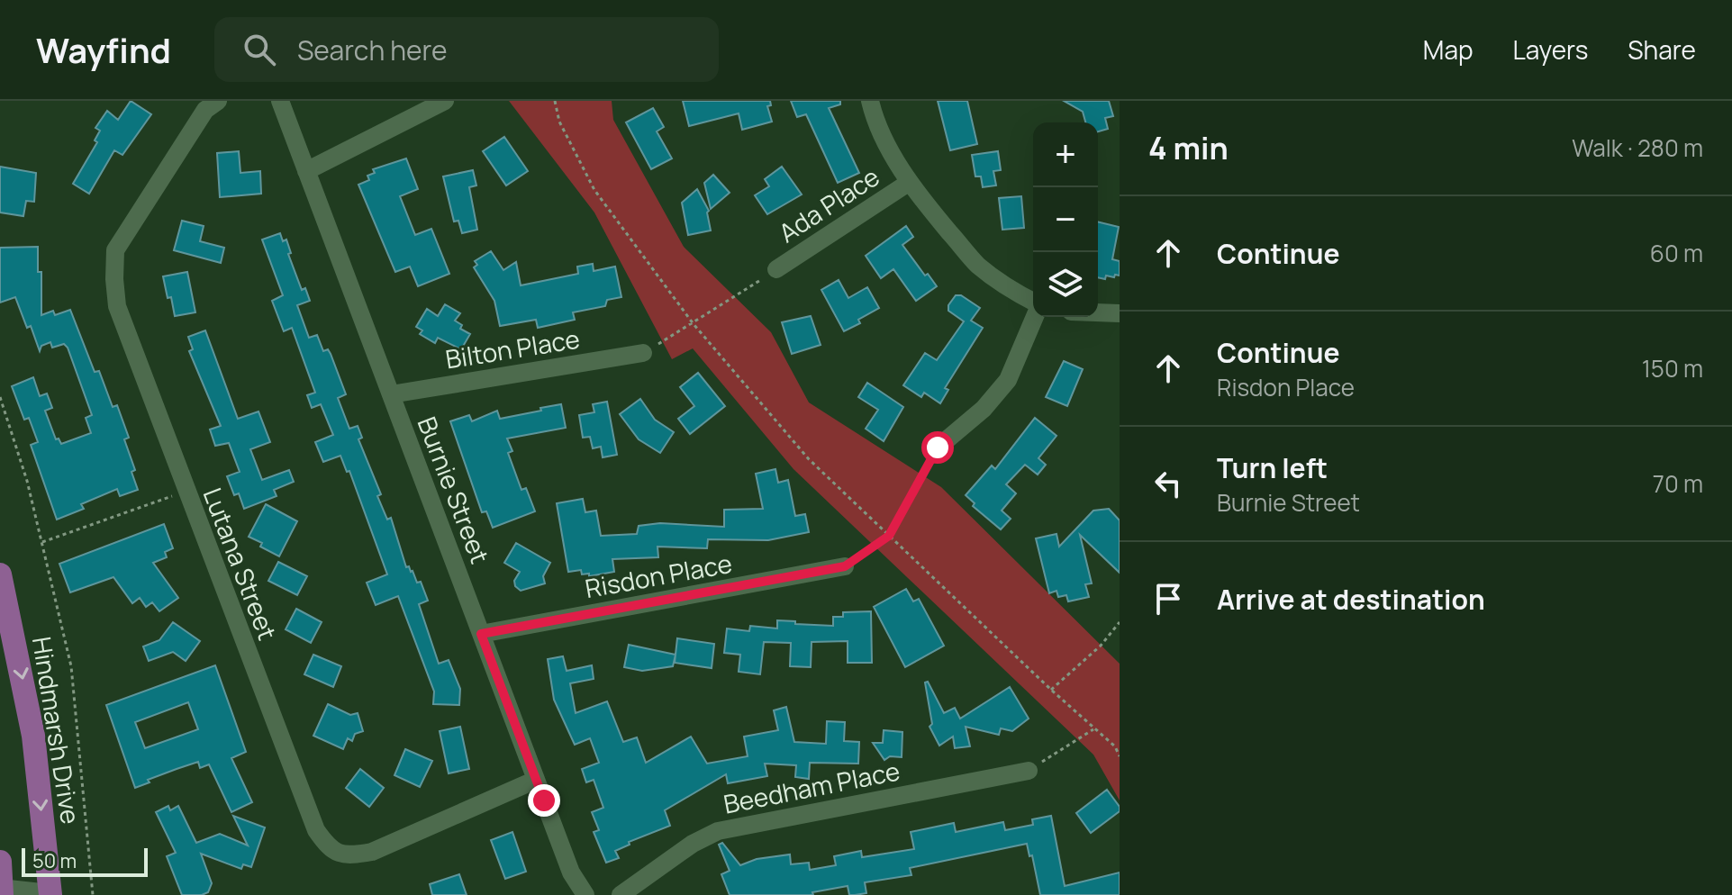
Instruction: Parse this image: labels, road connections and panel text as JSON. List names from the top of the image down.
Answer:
{
  "streets": {
    "main road": ["Hindmarsh Drive"],
    "street": [
      "Ada Place",
      "Bilton Place",
      "Burnie Street",
      "Lutana Street",
      "Risdon Place",
      "Beedham Place"
    ]
  },
  "crossings": [
    ["Bilton Place", "Burnie Street"],
    ["Burnie Street", "Lutana Street"],
    ["Burnie Street", "Risdon Place"]
  ],
  "one_way": ["Hindmarsh Drive"],
  "scale_bar": "50 m",
  "page": {
    "header": "Wayfind",
    "search": "Search here",
    "nav": ["Map", "Layers", "Share"],
    "heading": ["4 min", "Walk · 280 m"],
    "map_buttons": ["+", "−"],
    "list": [
      ["Continue", "60 m"],
      ["Continue", "Risdon Place", "150 m"],
      ["Turn left", "Burnie Street", "70 m"],
      "Arrive at destination"
    ],
    "scale": "50 m"
  }
}
